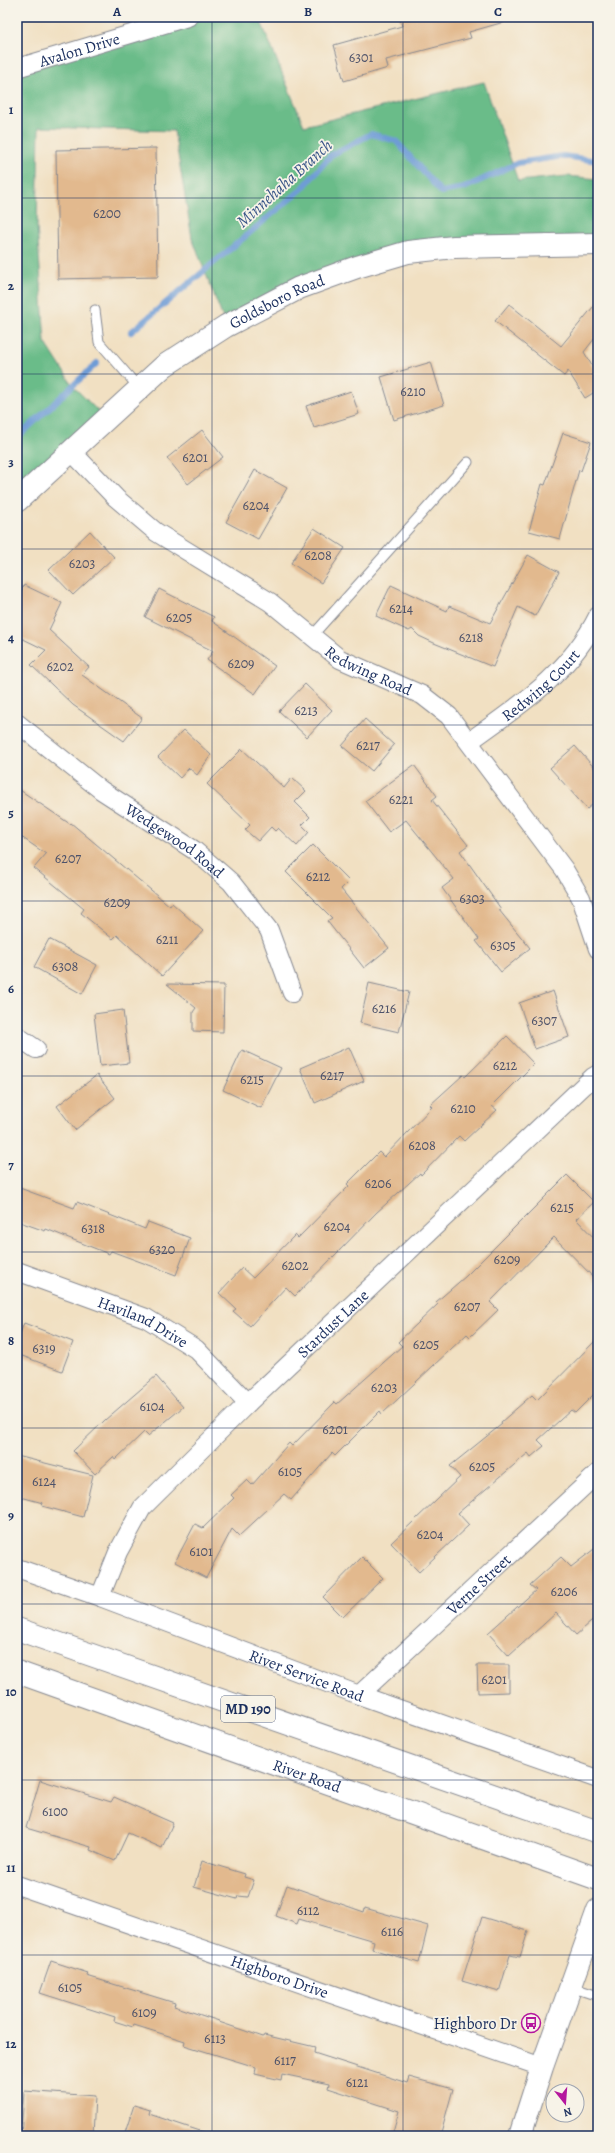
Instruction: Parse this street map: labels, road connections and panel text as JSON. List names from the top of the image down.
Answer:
{
  "streets": {
    "main road": ["Goldsboro Road", "MD 190", "River Road"],
    "street": [
      "Avalon Drive",
      "Redwing Road",
      "Redwing Court",
      "Wedgewood Road",
      "Haviland Drive",
      "Stardust Lane",
      "Verne Street",
      "River Service Road",
      "Highboro Drive"
    ]
  },
  "crossings": [
    ["Goldsboro Road", "Redwing Road"],
    ["Redwing Road", "Redwing Court"],
    ["Haviland Drive", "Stardust Lane"],
    ["Stardust Lane", "River Service Road"],
    ["Verne Street", "River Service Road"]
  ],
  "water": ["Minnehaha Branch"],
  "places": {
    "bus stop": ["Highboro Dr"]
  },
  "house_numbers": [
    "6301",
    "6200",
    "6210",
    "6201",
    "6204",
    "6208",
    "6203",
    "6214",
    "6205",
    "6218",
    "6209",
    "6202",
    "6213",
    "6217",
    "6221",
    "6207",
    "6212",
    "6303",
    "6209",
    "6211",
    "6305",
    "6308",
    "6216",
    "6307",
    "6212",
    "6217",
    "6215",
    "6210",
    "6208",
    "6206",
    "6215",
    "6204",
    "6318",
    "6320",
    "6209",
    "6202",
    "6207",
    "6205",
    "6319",
    "6203",
    "6104",
    "6201",
    "6205",
    "6105",
    "6124",
    "6204",
    "6101",
    "6206",
    "6201",
    "6100",
    "6112",
    "6116",
    "6105",
    "6109",
    "6113",
    "6117",
    "6121"
  ],
  "north": "bottom",
  "grid": {
    "columns": ["A", "B", "C"],
    "rows": [
      "1",
      "2",
      "3",
      "4",
      "5",
      "6",
      "7",
      "8",
      "9",
      "10",
      "11",
      "12"
    ]
  }
}
